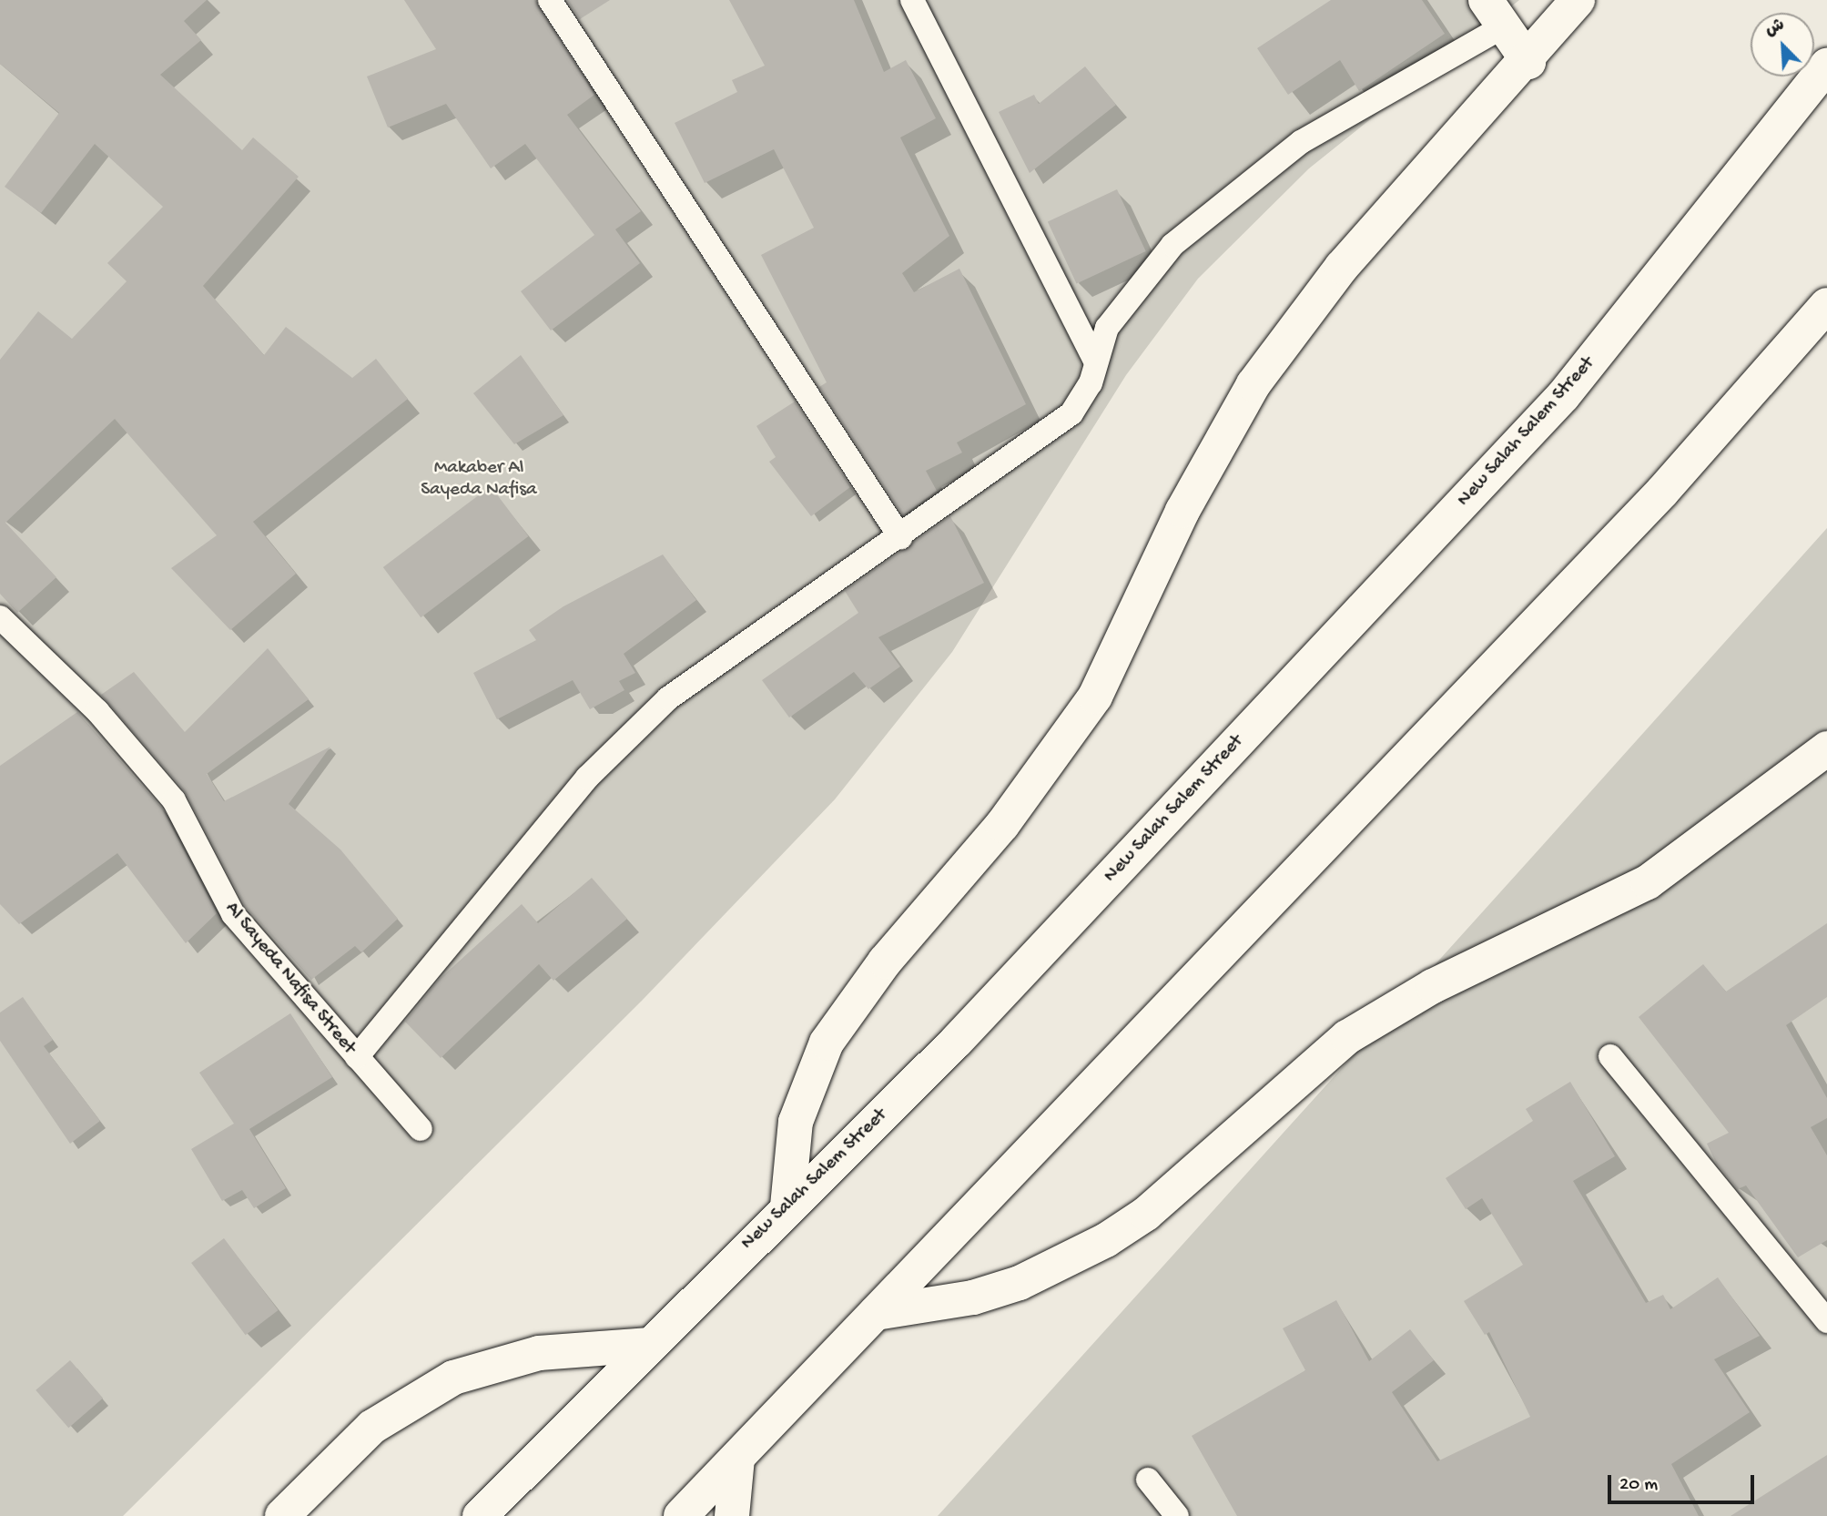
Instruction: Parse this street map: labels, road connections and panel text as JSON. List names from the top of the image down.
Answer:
{
  "streets": {
    "main road": ["New Salah Salem Street"],
    "lane": ["Al Sayeda Nafisa Street"]
  },
  "parks": ["Makaber Al Sayeda Nafisa"],
  "scale_bar": "20 m",
  "north": "top left"
}
